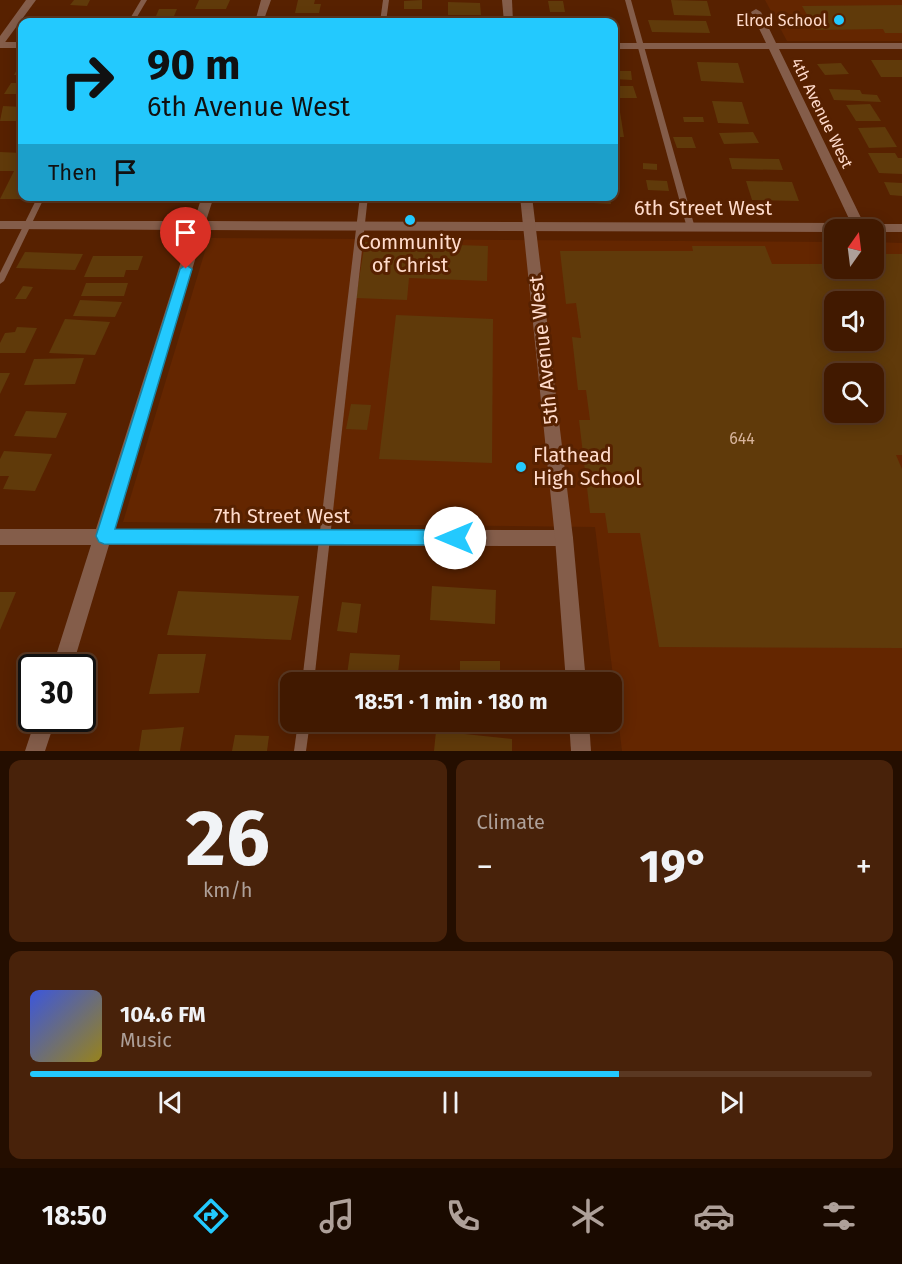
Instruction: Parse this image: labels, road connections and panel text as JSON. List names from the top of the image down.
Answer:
{
  "streets": {
    "street": [
      "4th Avenue West",
      "6th Street West",
      "5th Avenue West",
      "7th Street West"
    ]
  },
  "crossings": [
    ["6th Street West", "5th Avenue West"],
    ["5th Avenue West", "7th Street West"]
  ],
  "places": ["Elrod School", "Community of Christ", "Flathead High School"],
  "house_numbers": ["644"],
  "north": "top",
  "page": {
    "turn": ["90 m", "6th Avenue West"],
    "then": "Then",
    "limit": "30",
    "trip": "18:51 · 1 min · 180 m",
    "tile": [
      ["26", "km/h"],
      "Climate"
    ],
    "heat": ["−", "19°", "+"],
    "song": ["104.6 FM", "Music"],
    "tabs": "18:50"
  }
}
